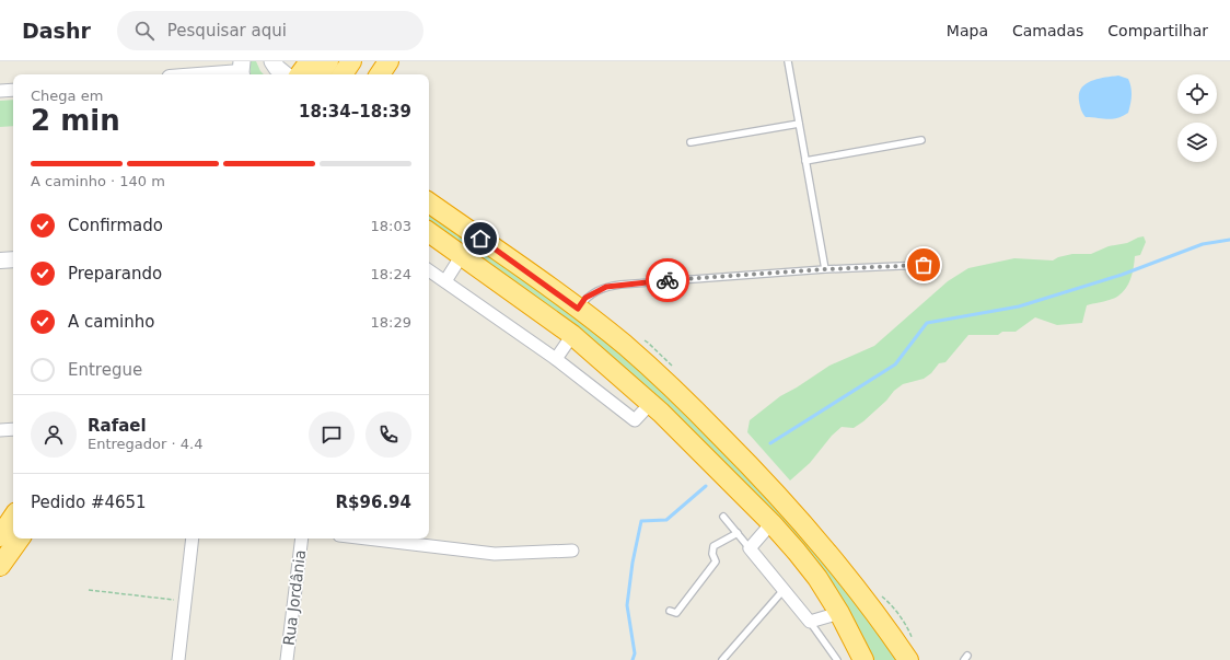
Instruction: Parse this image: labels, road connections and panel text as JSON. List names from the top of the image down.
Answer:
{
  "streets": {
    "street": ["Rua Jordânia"]
  },
  "page": {
    "header": "Dashr",
    "search": "Pesquisar aqui",
    "nav": ["Mapa", "Camadas", "Compartilhar"],
    "heading": ["2 min", "Chega em", "18:34–18:39"],
    "panel": [
      "Rafael",
      "Entregador · 4.4",
      "Pedido #4651",
      "R$96.94"
    ],
    "bar": "A caminho · 140 m",
    "list": [
      ["Confirmado", "18:03"],
      ["Preparando", "18:24"],
      ["A caminho", "18:29"],
      "Entregue"
    ]
  }
}
